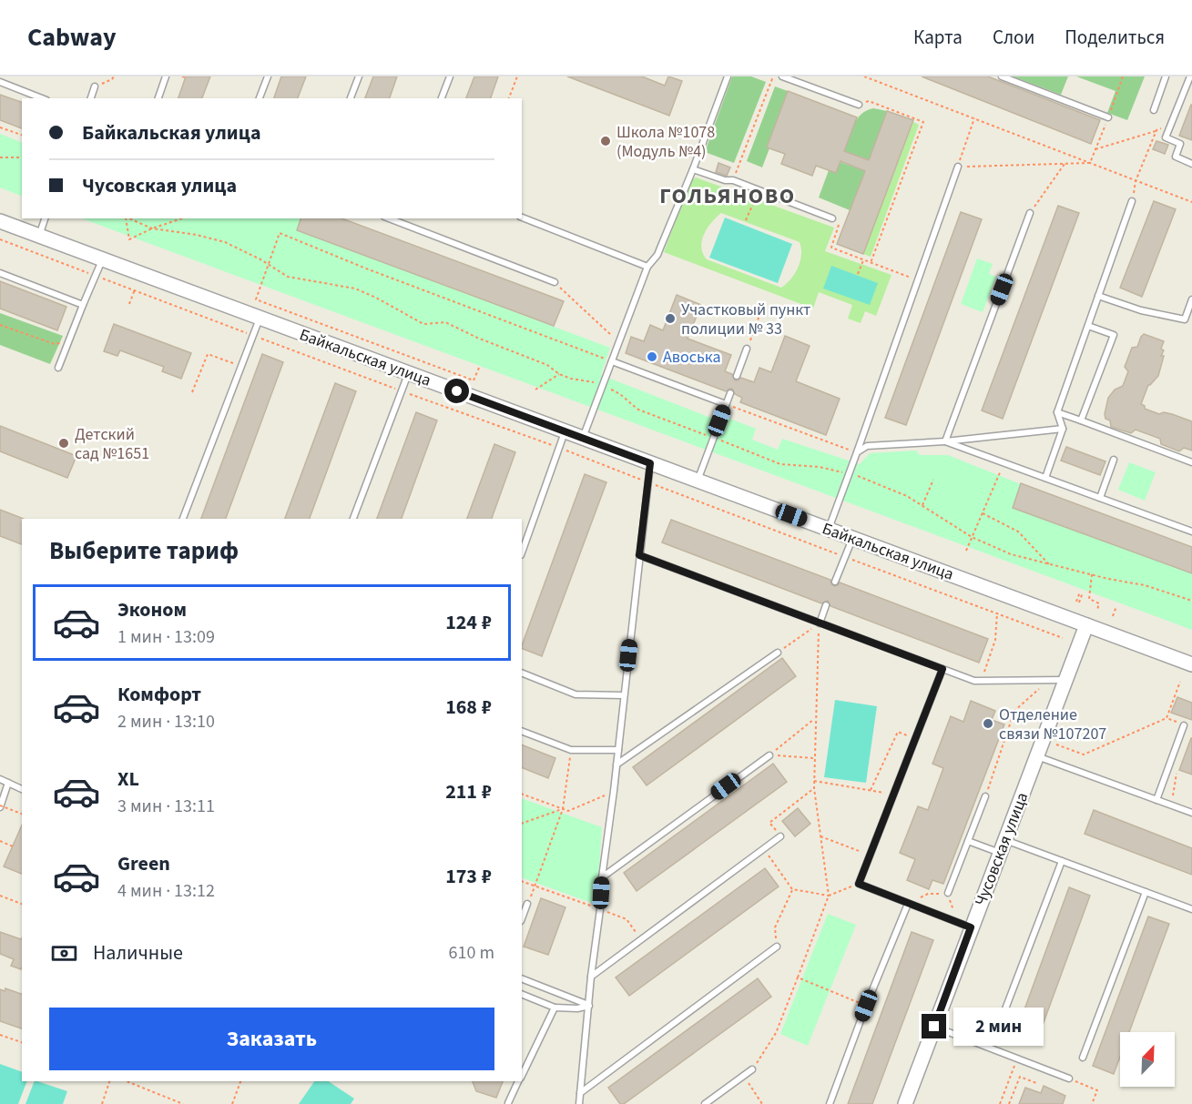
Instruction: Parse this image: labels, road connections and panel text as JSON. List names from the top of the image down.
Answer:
{
  "streets": {
    "street": ["Байкальская улица", "Чусовская улица"]
  },
  "crossings": [
    ["Байкальская улица", "Чусовская улица"]
  ],
  "districts": ["ГОЛЬЯНОВО"],
  "places": [
    "Школа №1078 (Модуль №4)",
    "Участковый пункт полиции № 33",
    "Авоська",
    "Детский сад №1651",
    "Отделение связи №107207"
  ],
  "north": "top right",
  "page": {
    "header": "Cabway",
    "nav": ["Карта", "Слои", "Поделиться"],
    "banner": ["Байкальская улица", "Чусовская улица"],
    "heading": "Выберите тариф",
    "list": [
      {
        "name": "Эконом",
        "note": "1 мин · 13:09",
        "value": "124 ₽"
      },
      {
        "name": "Комфорт",
        "note": "2 мин · 13:10",
        "value": "168 ₽"
      },
      {
        "name": "XL",
        "note": "3 мин · 13:11",
        "value": "211 ₽"
      },
      {
        "name": "Green",
        "note": "4 мин · 13:12",
        "value": "173 ₽"
      }
    ],
    "pay": ["Наличные", "610 m"],
    "buttons": "Заказать",
    "bubble": "2 мин"
  }
}
